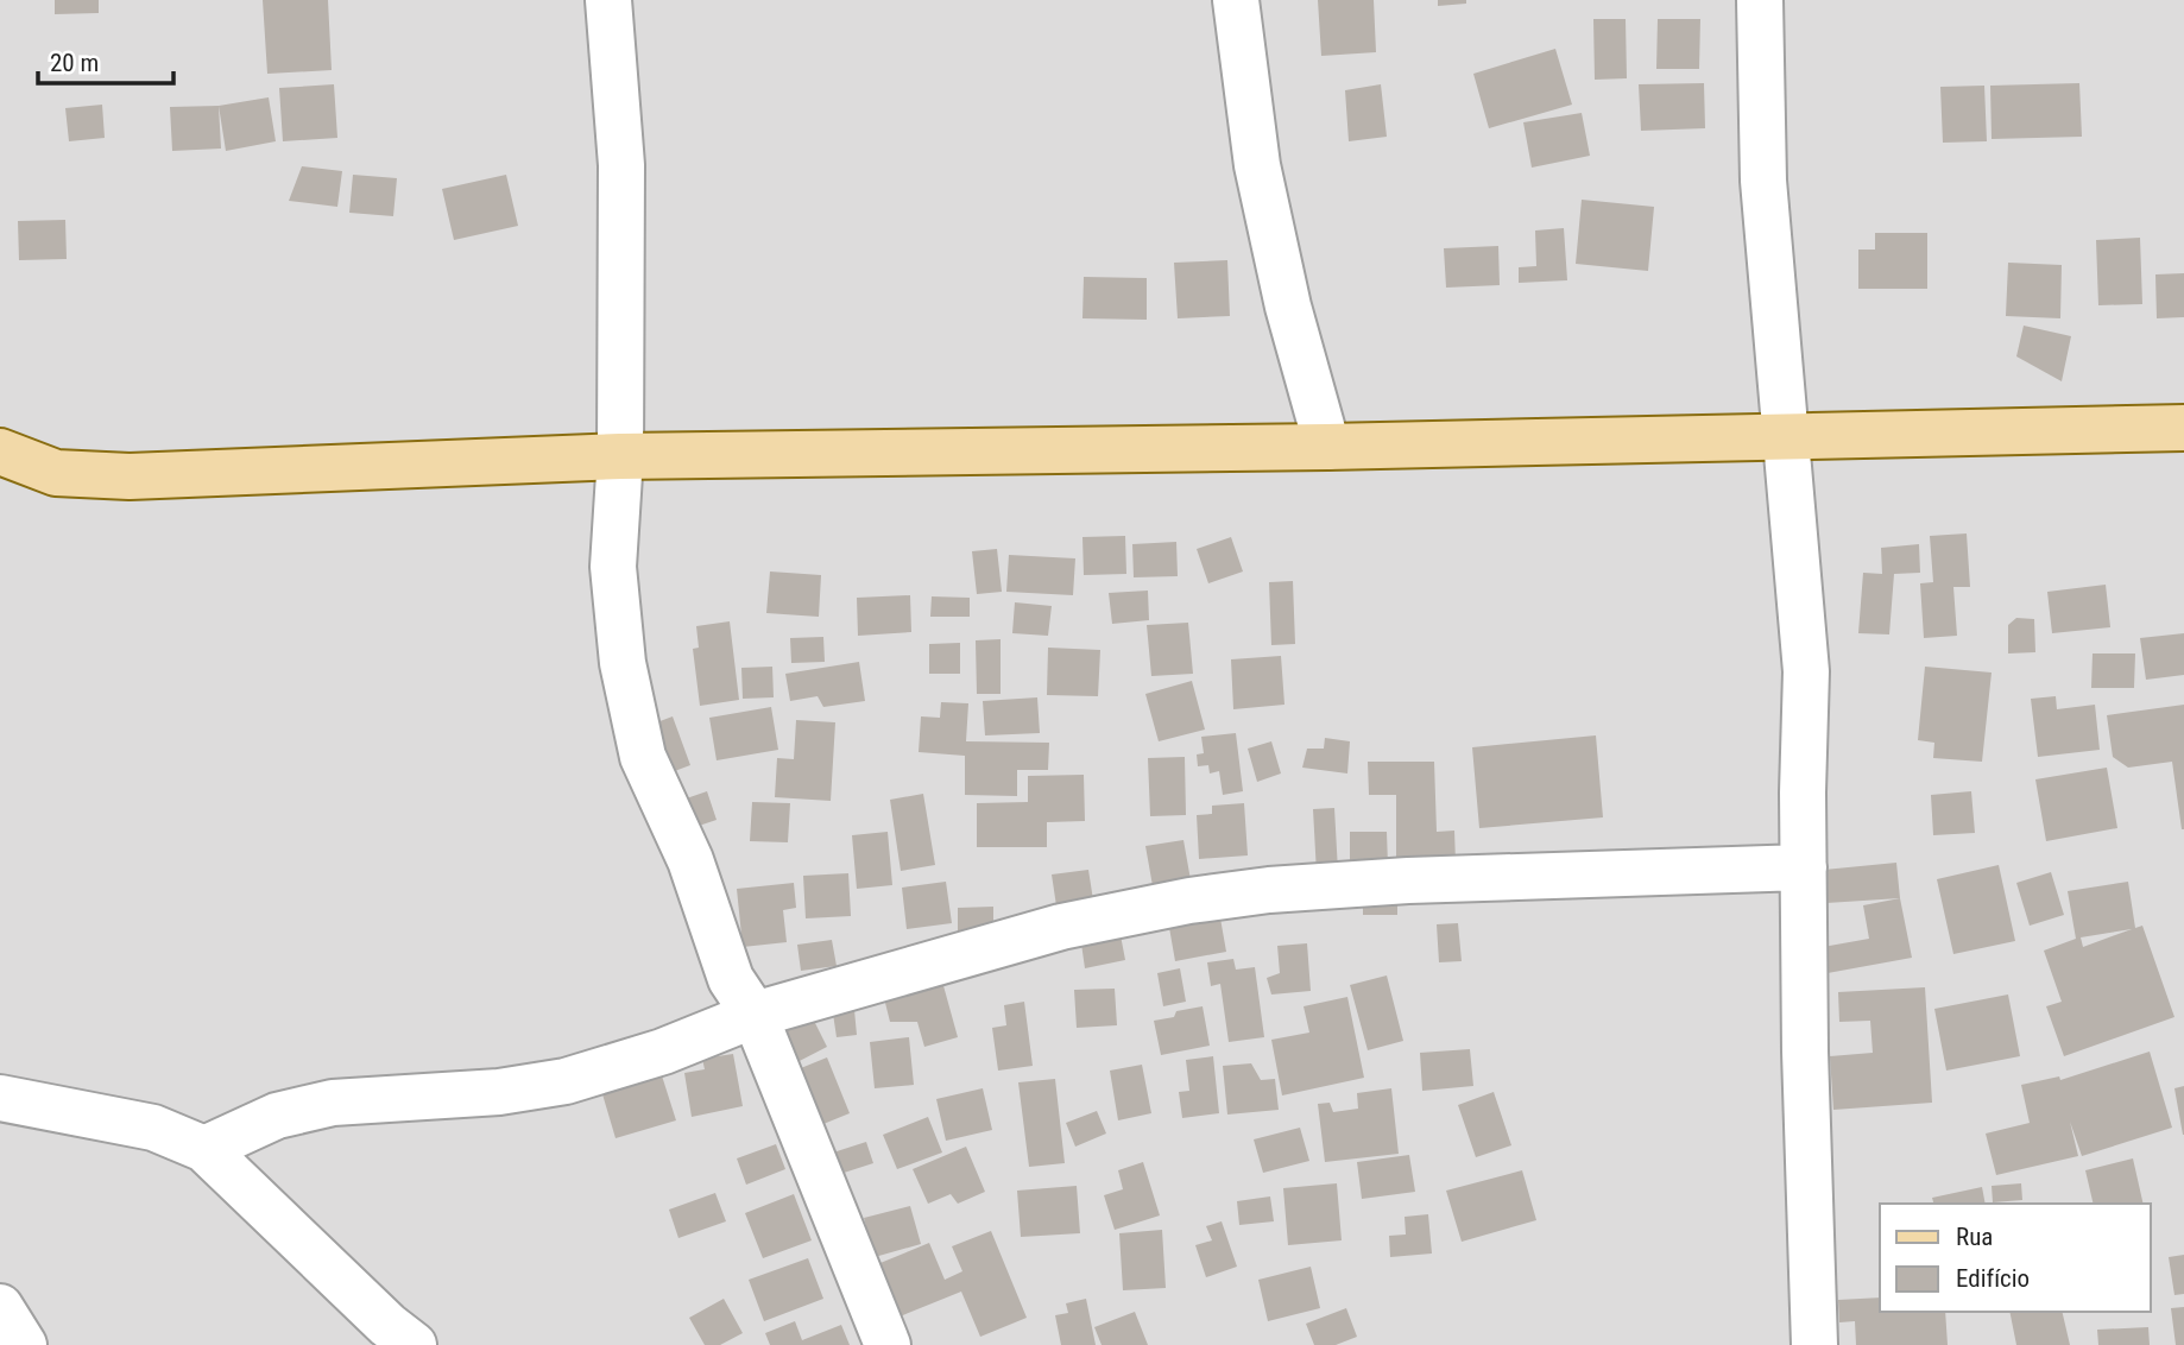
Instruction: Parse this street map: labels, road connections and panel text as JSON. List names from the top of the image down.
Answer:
{
  "legend": ["Rua", "Edifício"],
  "scale_bar": "20 m"
}
